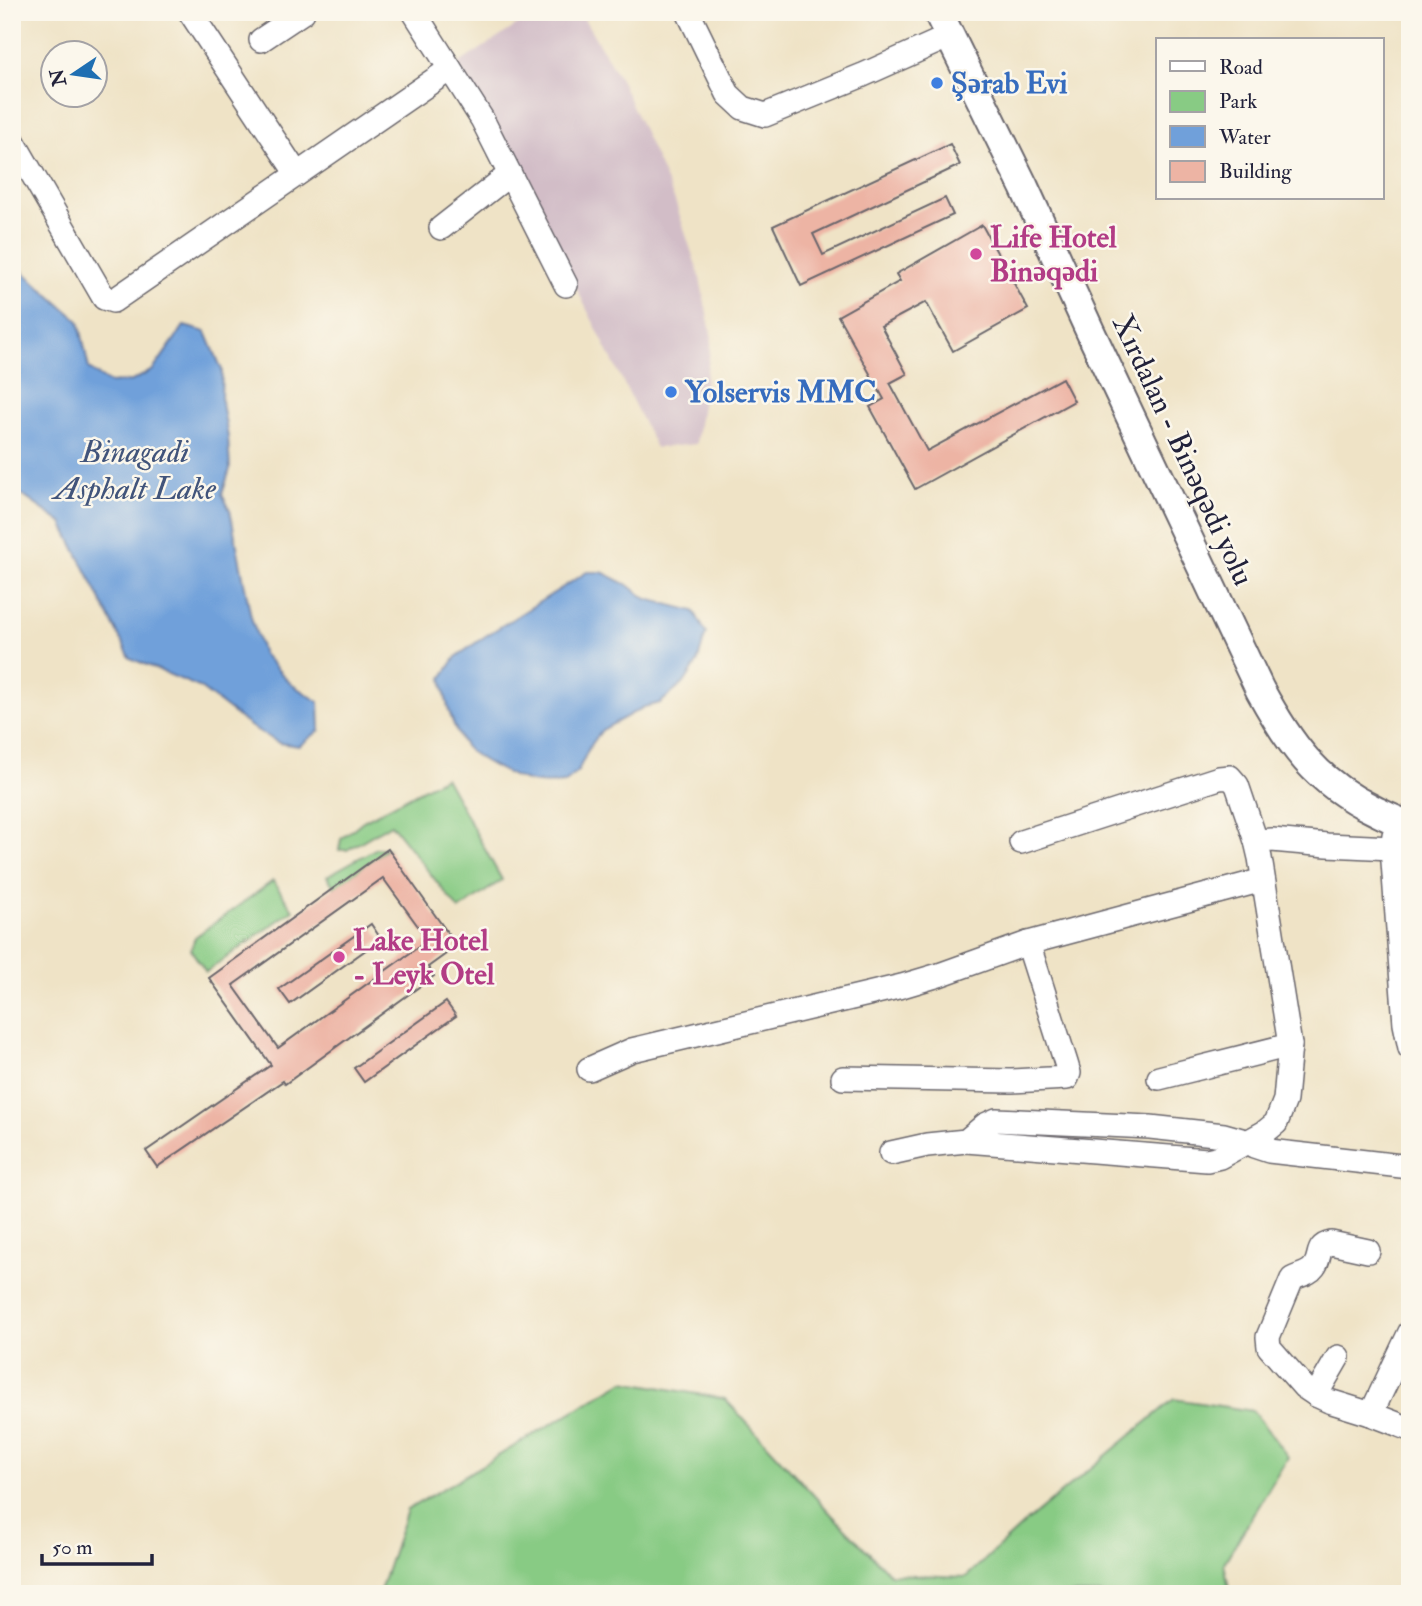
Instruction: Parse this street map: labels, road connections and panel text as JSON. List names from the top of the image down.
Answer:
{
  "streets": {
    "main road": ["Xırdalan - Binəqədi yolu"]
  },
  "water": ["Binagadi Asphalt Lake"],
  "places": [
    "Şərab Evi",
    "Life Hotel Binəqədi",
    "Yolservis MMC",
    "Lake Hotel - Leyk Otel"
  ],
  "legend": [
    "Road",
    "Park",
    "Water",
    "Building"
  ],
  "scale_bar": "50 m",
  "north": "left"
}
